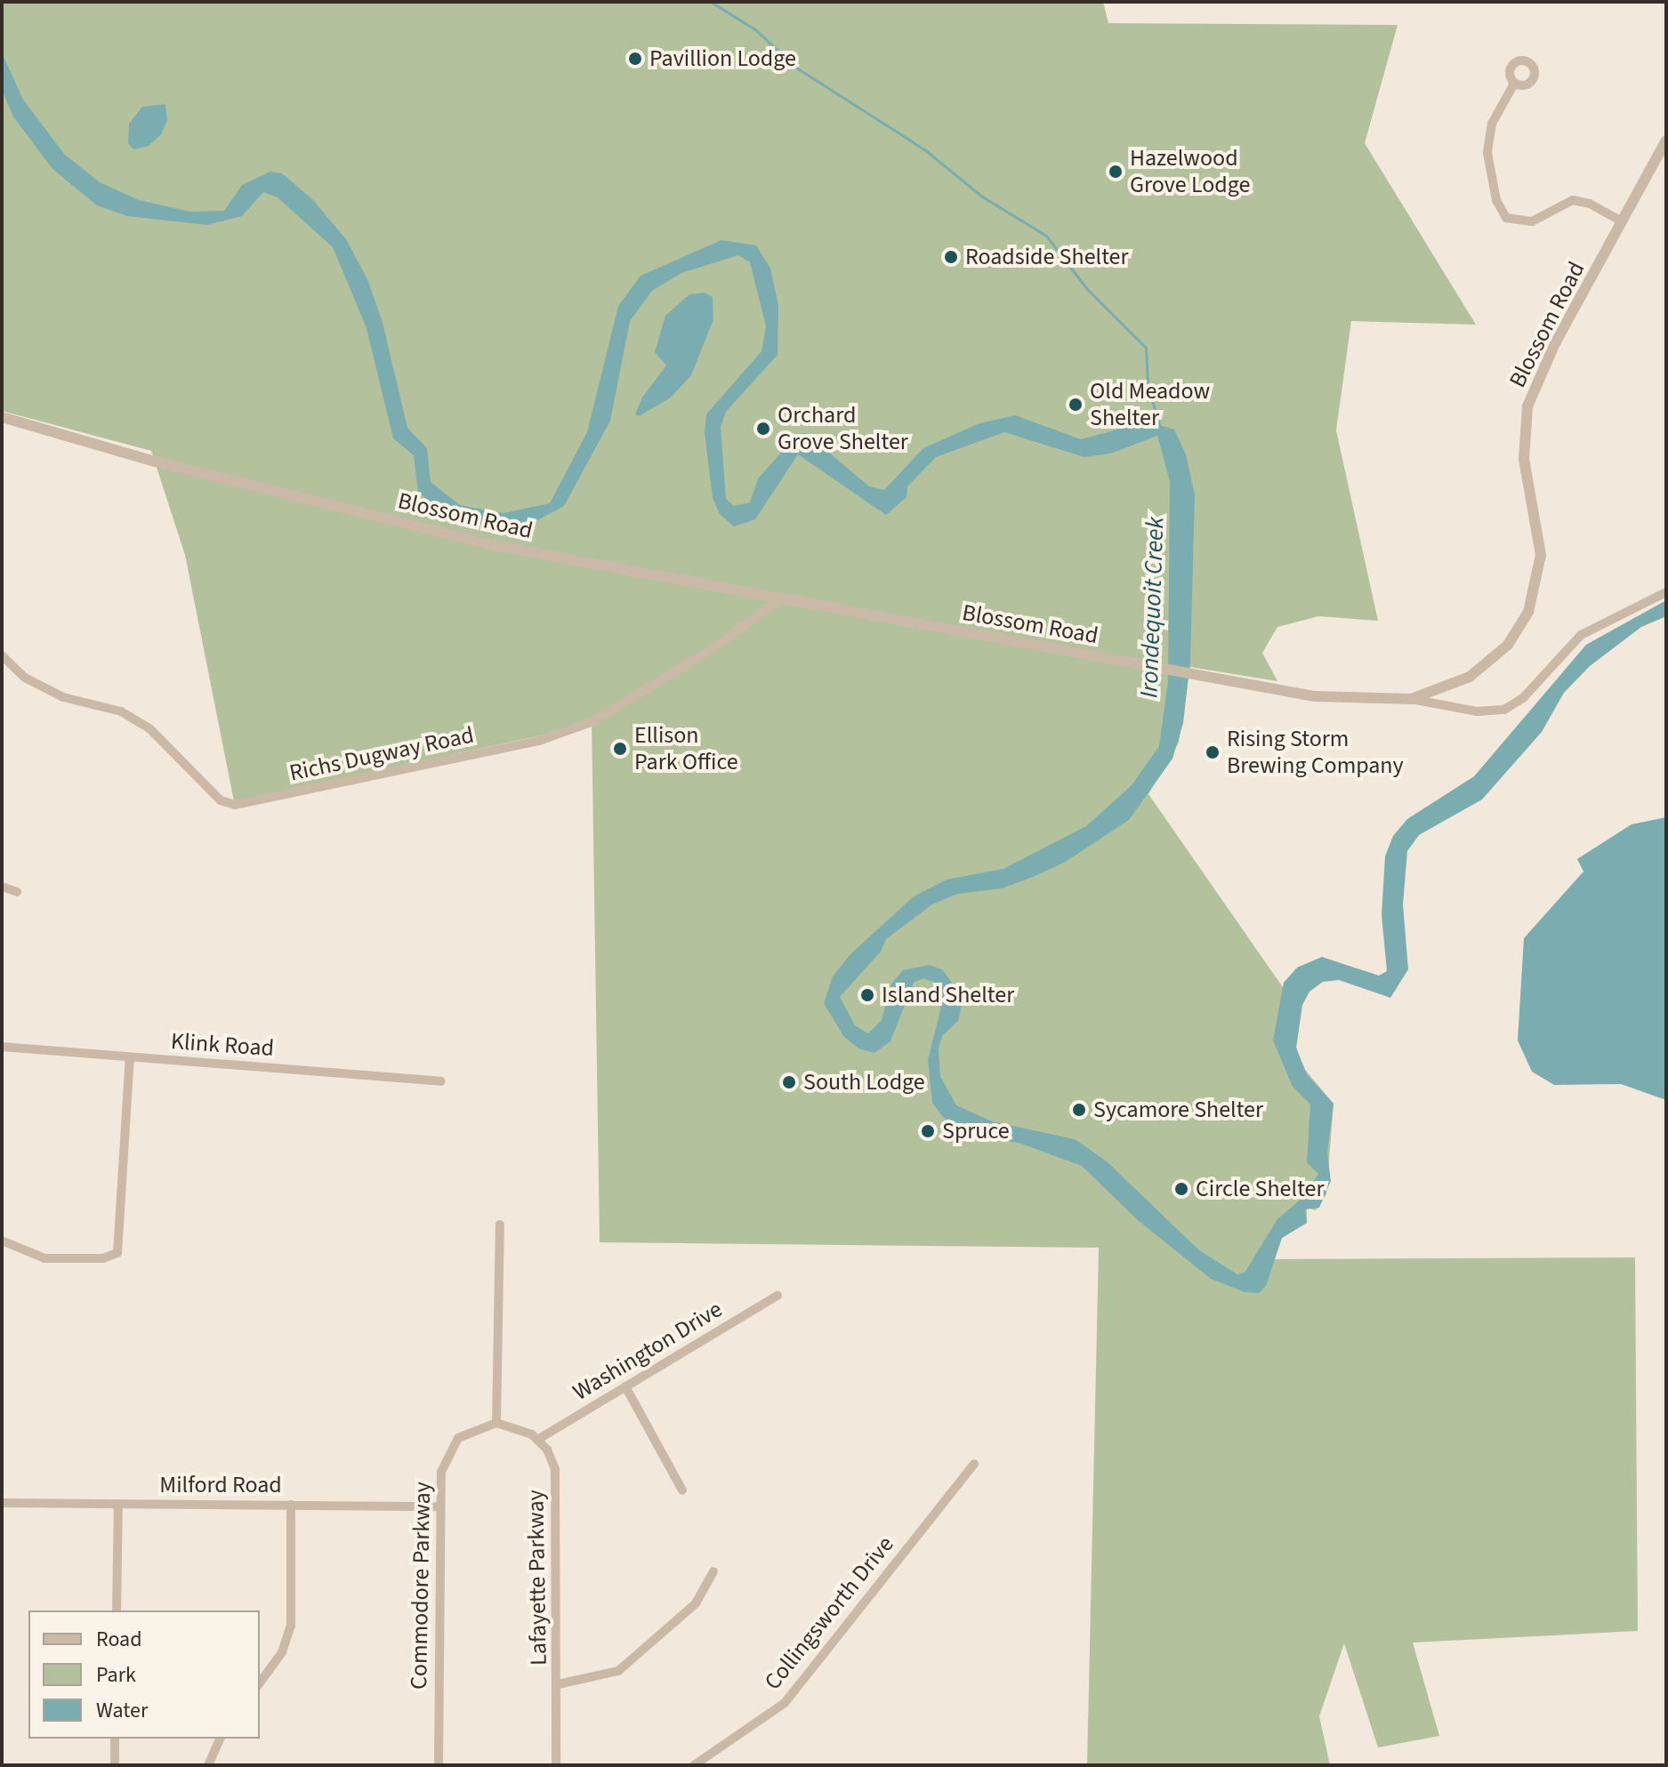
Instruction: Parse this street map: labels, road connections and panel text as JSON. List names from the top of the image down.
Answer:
{
  "streets": {
    "street": [
      "Blossom Road",
      "Richs Dugway Road",
      "Klink Road",
      "Washington Drive",
      "Milford Road",
      "Lafayette Parkway",
      "Commodore Parkway",
      "Collingsworth Drive"
    ]
  },
  "crossings": [
    ["Blossom Road", "Richs Dugway Road"],
    ["Washington Drive", "Lafayette Parkway"],
    ["Milford Road", "Commodore Parkway"]
  ],
  "water": ["Irondequoit Creek"],
  "places": [
    "Pavillion Lodge",
    "Hazelwood Grove Lodge",
    "Roadside Shelter",
    "Old Meadow Shelter",
    "Orchard Grove Shelter",
    "Ellison Park Office",
    "Rising Storm Brewing Company",
    "Island Shelter",
    "South Lodge",
    "Sycamore Shelter",
    "Spruce",
    "Circle Shelter"
  ],
  "legend": ["Road", "Park", "Water"]
}
